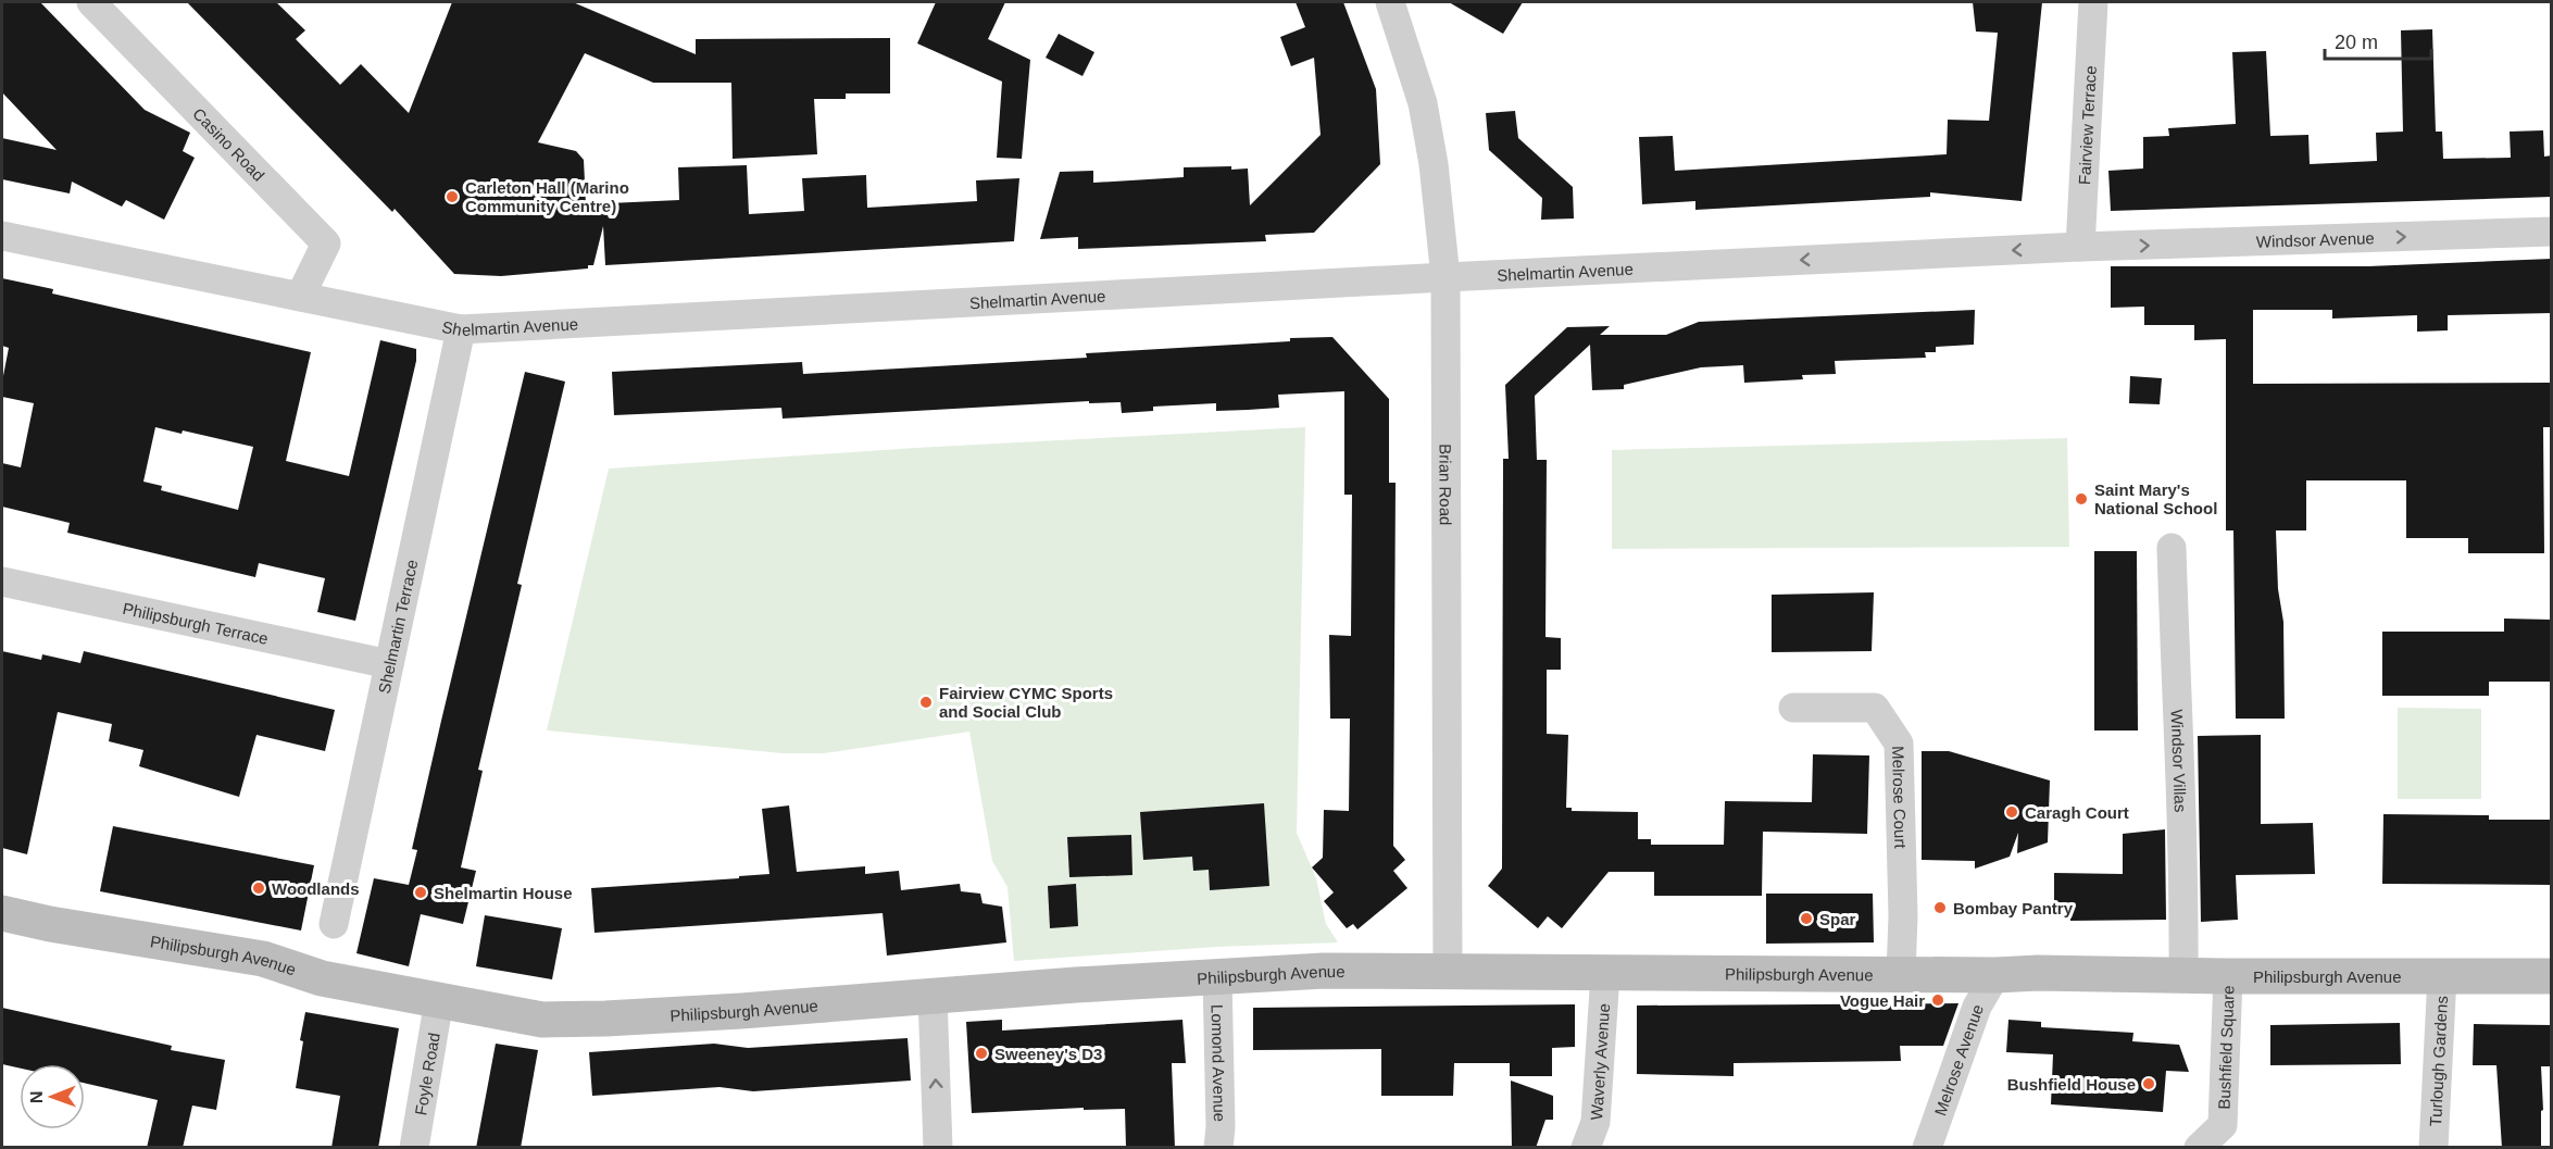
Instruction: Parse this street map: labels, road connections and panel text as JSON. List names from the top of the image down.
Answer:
{
  "streets": {
    "street": [
      "Fairview Terrace",
      "Casino Road",
      "Windsor Avenue",
      "Shelmartin Avenue",
      "Brian Road",
      "Philipsburgh Terrace",
      "Shelmartin Terrace",
      "Windsor Villas",
      "Melrose Court",
      "Philipsburgh Avenue",
      "Bushfield Square",
      "Melrose Avenue",
      "Waverly Avenue",
      "Lomond Avenue",
      "Turlough Gardens",
      "Foyle Road"
    ]
  },
  "crossings": [
    ["Fairview Terrace", "Windsor Avenue"],
    ["Fairview Terrace", "Shelmartin Avenue"],
    ["Casino Road", "Shelmartin Avenue"],
    ["Windsor Avenue", "Shelmartin Avenue"],
    ["Shelmartin Avenue", "Brian Road"],
    ["Shelmartin Avenue", "Shelmartin Terrace"],
    ["Brian Road", "Philipsburgh Avenue"],
    ["Philipsburgh Terrace", "Shelmartin Terrace"],
    ["Windsor Villas", "Philipsburgh Avenue"],
    ["Melrose Court", "Philipsburgh Avenue"],
    ["Philipsburgh Avenue", "Bushfield Square"],
    ["Philipsburgh Avenue", "Melrose Avenue"],
    ["Philipsburgh Avenue", "Waverly Avenue"],
    ["Philipsburgh Avenue", "Lomond Avenue"],
    ["Philipsburgh Avenue", "Turlough Gardens"],
    ["Philipsburgh Avenue", "Foyle Road"]
  ],
  "one_way": ["Windsor Avenue"],
  "places": [
    "Carleton Hall (Marino Community Centre)",
    "Saint Mary's National School",
    "Fairview CYMC Sports and Social Club",
    "Caragh Court",
    "Woodlands",
    "Shelmartin House",
    "Bombay Pantry",
    "Spar",
    "Vogue Hair",
    "Sweeney's D3",
    "Bushfield House"
  ],
  "scale_bar": "20 m",
  "north": "left"
}
